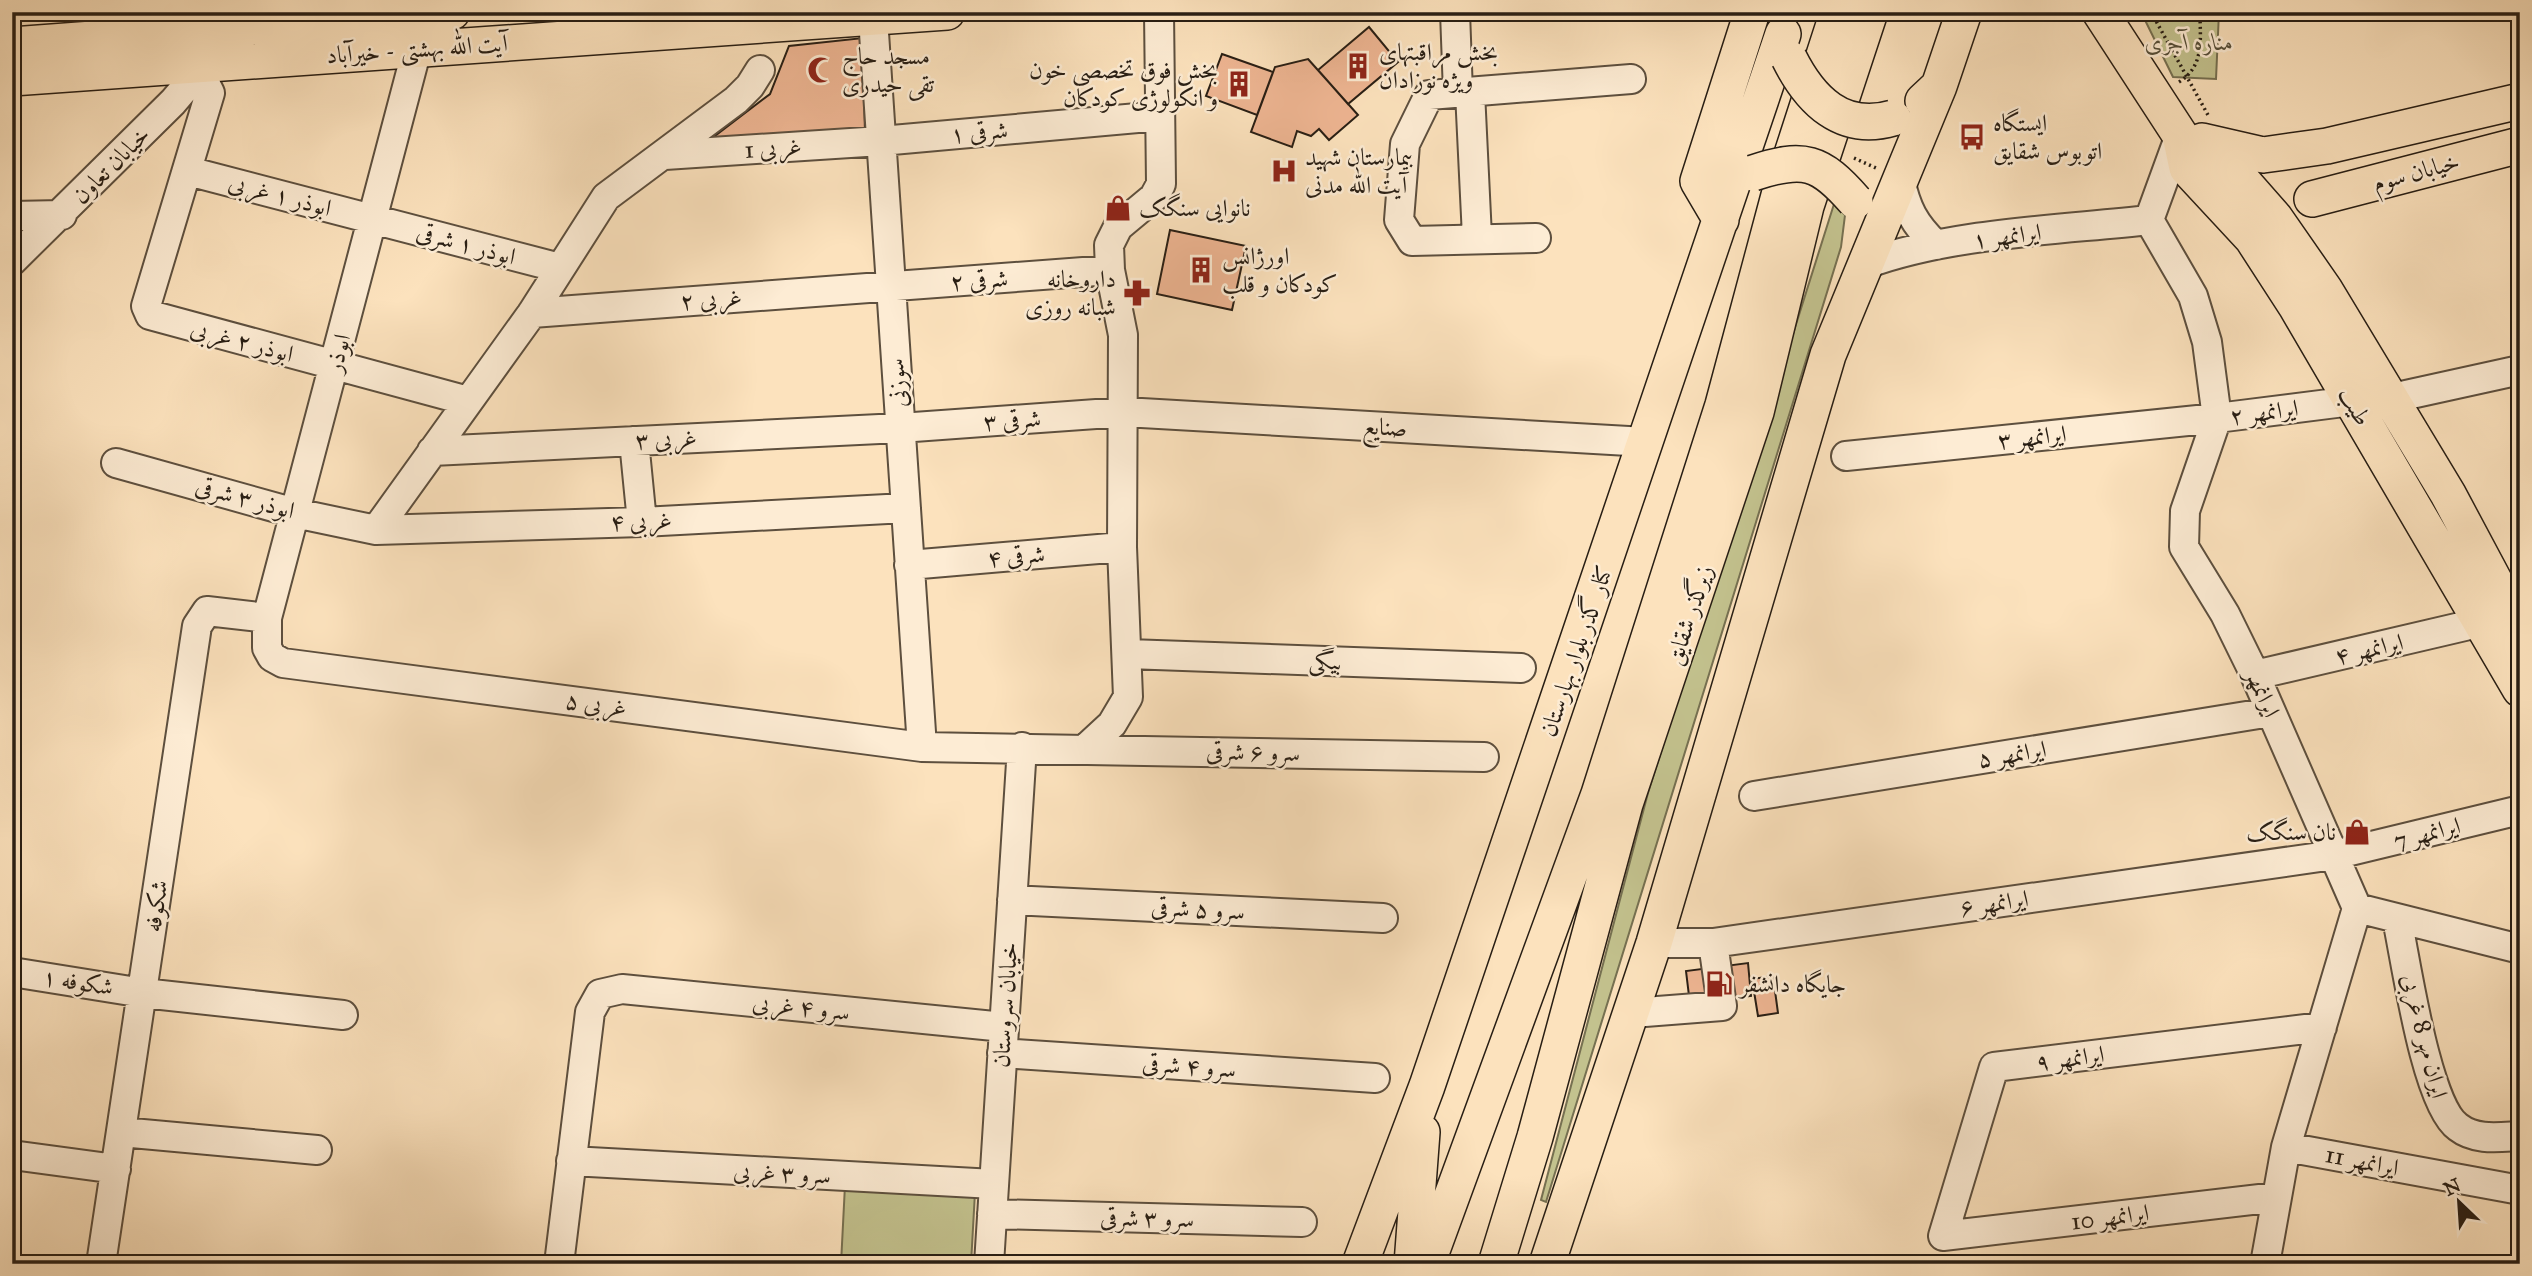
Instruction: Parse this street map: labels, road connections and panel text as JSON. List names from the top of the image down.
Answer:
{
  "streets": {
    "main road": [
      "آیت الله بهشتی - خیرآباد",
      "خیابان سوم",
      "طیب",
      "زیرگذر شقایق",
      "کنار گذر بلوار بهارستان"
    ],
    "street": [
      "شرقی ۱",
      "غربی 1",
      "خیابان تعاون",
      "ابوذر ۱ غربی",
      "ایرانمهر ۱",
      "ابوذر ۱ شرقی",
      "شرقی ۲",
      "غربی ۲",
      "ابوذر ۲ غربی",
      "ابوذر",
      "سوزنی",
      "ایرانمهر ۲",
      "شرقی ۳",
      "صنایع",
      "ایرانمهر ۳",
      "غربی ۳",
      "ابوذر ۳ شرقی",
      "غربی ۴",
      "شرقی ۴",
      "ایرانمهر ۴",
      "بیگی",
      "ایرانمهر",
      "غربی ۵",
      "سرو ۶ شرقی",
      "ایرانمهر ۵",
      "ایرانمهر 7",
      "ایرانمهر ۶",
      "شکوفه",
      "سرو ۵ شرقی",
      "شکوفه ۱",
      "خیابان سروستان",
      "سرو ۴ غربی",
      "ایران مهر 8 غربی",
      "ایرانمهر ۹",
      "سرو ۴ شرقی",
      "ایرانمهر 11",
      "سرو ۳ غربی",
      "ایرانمهر 10",
      "سرو ۳ شرقی"
    ]
  },
  "crossings": [
    ["آیت الله بهشتی - خیرآباد", "خیابان تعاون"],
    ["آیت الله بهشتی - خیرآباد", "ابوذر"],
    ["آیت الله بهشتی - خیرآباد", "سوزنی"],
    ["شرقی ۱", "غربی 1"],
    ["شرقی ۱", "سوزنی"],
    ["غربی 1", "سوزنی"],
    ["خیابان سوم", "طیب"],
    ["ابوذر ۱ غربی", "ابوذر ۱ شرقی"],
    ["ابوذر ۱ غربی", "ابوذر ۲ غربی"],
    ["ابوذر ۱ غربی", "ابوذر"],
    ["ایرانمهر ۱", "ایرانمهر"],
    ["ابوذر ۱ شرقی", "ابوذر"],
    ["شرقی ۲", "غربی ۲"],
    ["شرقی ۲", "سوزنی"],
    ["غربی ۲", "سوزنی"],
    ["ابوذر ۲ غربی", "ابوذر"],
    ["ابوذر", "ابوذر ۳ شرقی"],
    ["ابوذر", "غربی ۵"],
    ["ابوذر", "شکوفه"],
    ["سوزنی", "شرقی ۳"],
    ["سوزنی", "غربی ۳"],
    ["سوزنی", "غربی ۴"],
    ["سوزنی", "شرقی ۴"],
    ["سوزنی", "غربی ۵"],
    ["طیب", "ایرانمهر ۲"],
    ["طیب", "ایرانمهر ۴"],
    ["ایرانمهر ۲", "ایرانمهر ۳"],
    ["ایرانمهر ۲", "ایرانمهر"],
    ["شرقی ۳", "صنایع"],
    ["شرقی ۳", "غربی ۳"],
    ["صنایع", "کنار گذر بلوار بهارستان"],
    ["ایرانمهر ۳", "ایرانمهر"],
    ["ابوذر ۳ شرقی", "غربی ۴"],
    ["ایرانمهر ۴", "ایرانمهر"],
    ["ایرانمهر", "ایرانمهر ۵"],
    ["ایرانمهر", "ایرانمهر 7"],
    ["ایرانمهر", "ایرانمهر ۶"],
    ["غربی ۵", "سرو ۶ شرقی"],
    ["غربی ۵", "خیابان سروستان"],
    ["سرو ۶ شرقی", "خیابان سروستان"],
    ["ایرانمهر 7", "ایرانمهر ۶"],
    ["شکوفه", "شکوفه ۱"],
    ["سرو ۵ شرقی", "خیابان سروستان"],
    ["خیابان سروستان", "سرو ۴ غربی"],
    ["خیابان سروستان", "سرو ۴ شرقی"],
    ["خیابان سروستان", "سرو ۳ غربی"],
    ["خیابان سروستان", "سرو ۳ شرقی"],
    ["سرو ۴ غربی", "سرو ۴ شرقی"],
    ["سرو ۴ غربی", "سرو ۳ غربی"],
    ["ایرانمهر ۹", "ایرانمهر 10"]
  ],
  "parks": ["مناره آجری"],
  "places": {
    "building": ["بخش مراقبتهای ویژه نوزادان", "بخش فوق تخصصی خون و انکولوژی کودکان", "اورژانس کودکان و قلب"],
    "mosque": ["مسجد حاج تقی حیدری"],
    "bus stop": ["ایستگاه اتوبوس شقایق"],
    "hospital": ["بیمارستان شهید آیت الله مدنی"],
    "shop": ["نانوایی سنگک", "نان سنگک"],
    "pharmacy": ["داروخانه شبانه روزی"],
    "fuel station": ["جایگاه دانشفر"]
  },
  "north": "top left"
}
